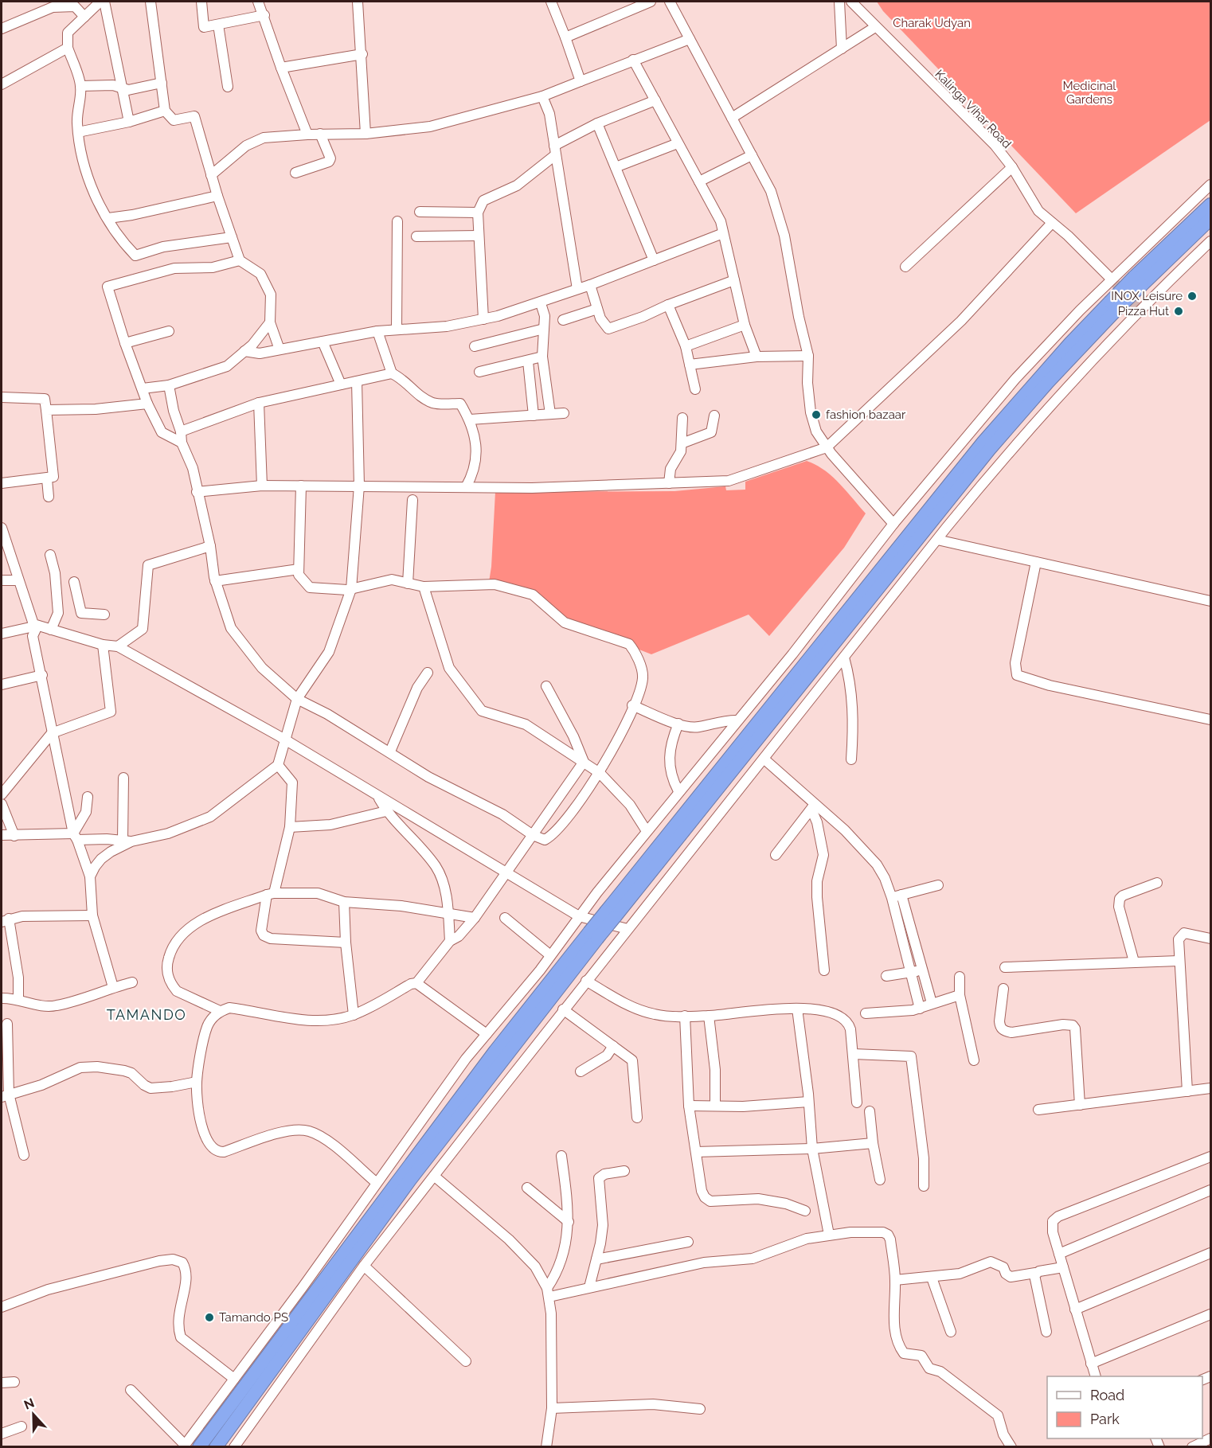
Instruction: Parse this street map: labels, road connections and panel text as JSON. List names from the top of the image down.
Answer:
{
  "streets": {
    "street": ["Kalinga Vihar Road"]
  },
  "districts": ["TAMANDO"],
  "parks": ["Charak Udyan", "Medicinal Gardens"],
  "places": [
    "INOX Leisure",
    "Pizza Hut",
    "fashion bazaar",
    "Tamando PS"
  ],
  "legend": ["Road", "Park"],
  "north": "top"
}
